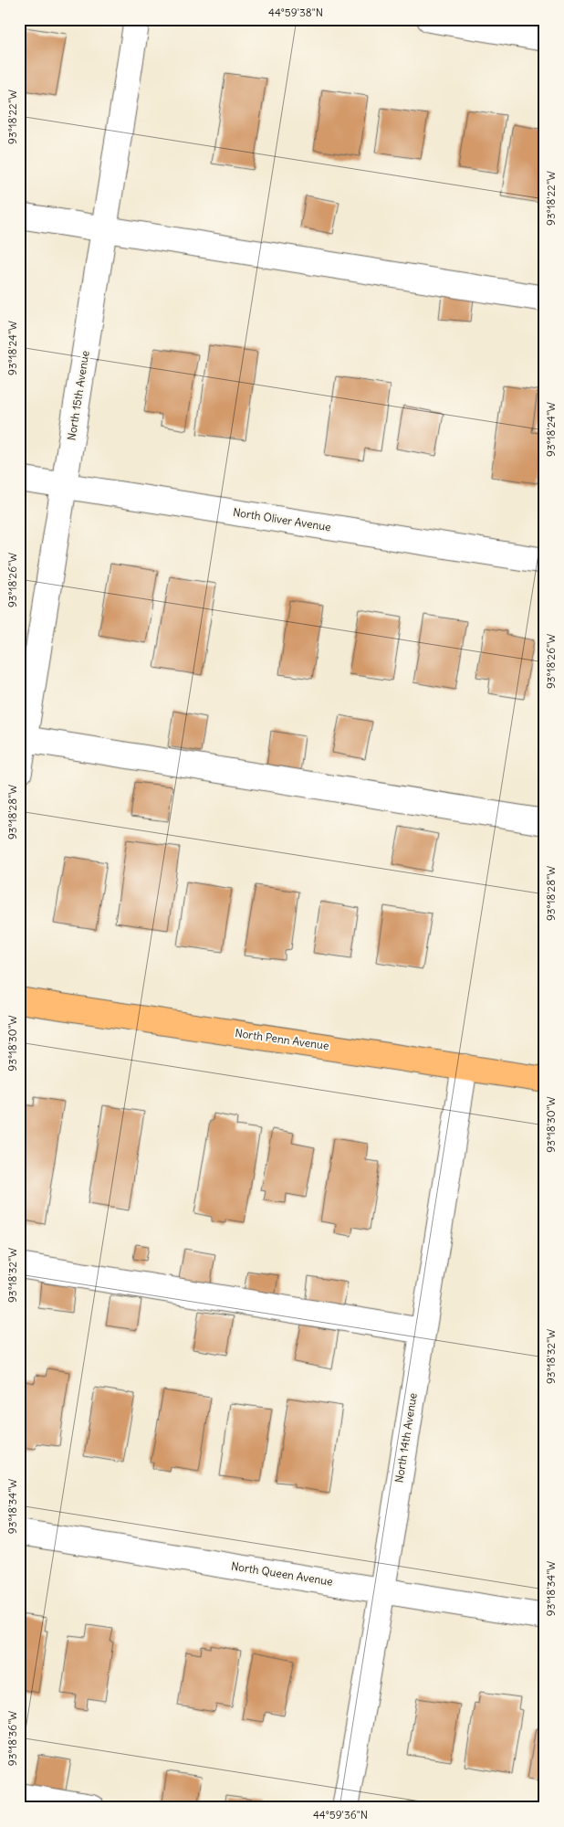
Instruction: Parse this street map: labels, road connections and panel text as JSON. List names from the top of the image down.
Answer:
{
  "streets": {
    "main road": ["North Penn Avenue"],
    "street": [
      "North 15th Avenue",
      "North Oliver Avenue",
      "North 14th Avenue",
      "North Queen Avenue"
    ]
  },
  "crossings": [
    ["North 15th Avenue", "North Oliver Avenue"],
    ["North Penn Avenue", "North 14th Avenue"],
    ["North 14th Avenue", "North Queen Avenue"]
  ],
  "coordinates": [
    "44°59'38\"N",
    "93°18'22\"W",
    "93°18'24\"W",
    "93°18'26\"W",
    "93°18'28\"W",
    "93°18'30\"W",
    "93°18'32\"W",
    "93°18'34\"W",
    "93°18'36\"W",
    "44°59'36\"N"
  ]
}
